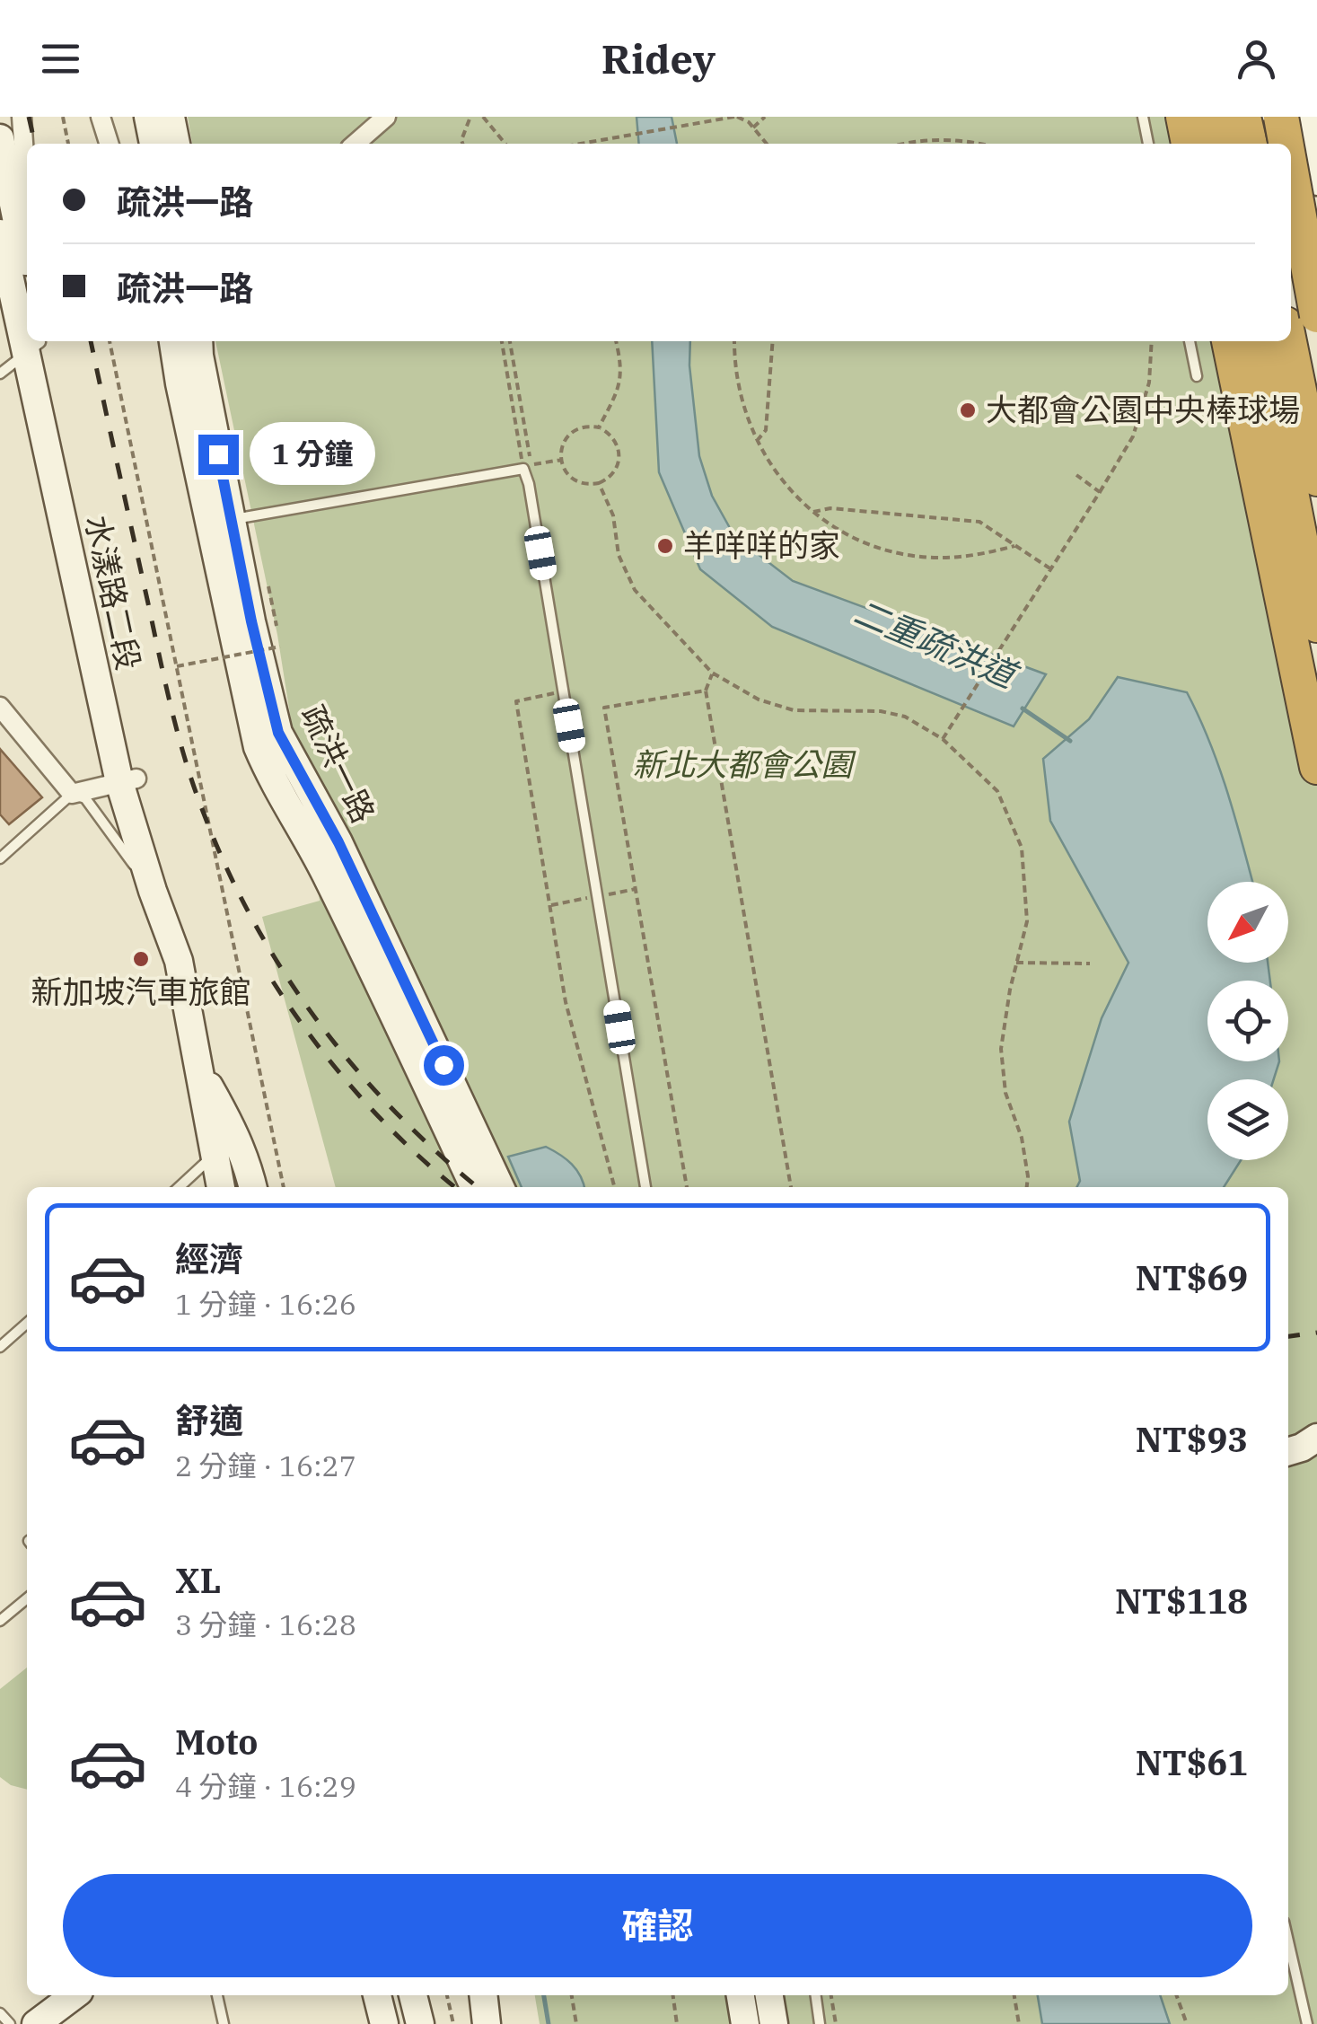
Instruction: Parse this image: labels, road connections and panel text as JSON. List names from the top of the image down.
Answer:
{
  "streets": {
    "street": ["水漾路二段", "疏洪一路"]
  },
  "water": ["二重疏洪道"],
  "parks": ["新北大都會公園"],
  "places": ["大都會公園中央棒球場", "羊咩咩的家", "新加坡汽車旅館"],
  "north": "bottom left",
  "page": {
    "header": "Ridey",
    "banner": ["疏洪一路", "疏洪一路"],
    "bubble": "1 分鐘",
    "list": [
      {
        "name": "經濟",
        "note": "1 分鐘 · 16:26",
        "value": "NT$69"
      },
      {
        "name": "舒適",
        "note": "2 分鐘 · 16:27",
        "value": "NT$93"
      },
      {
        "name": "XL",
        "note": "3 分鐘 · 16:28",
        "value": "NT$118"
      },
      {
        "name": "Moto",
        "note": "4 分鐘 · 16:29",
        "value": "NT$61"
      }
    ],
    "buttons": "確認"
  }
}
